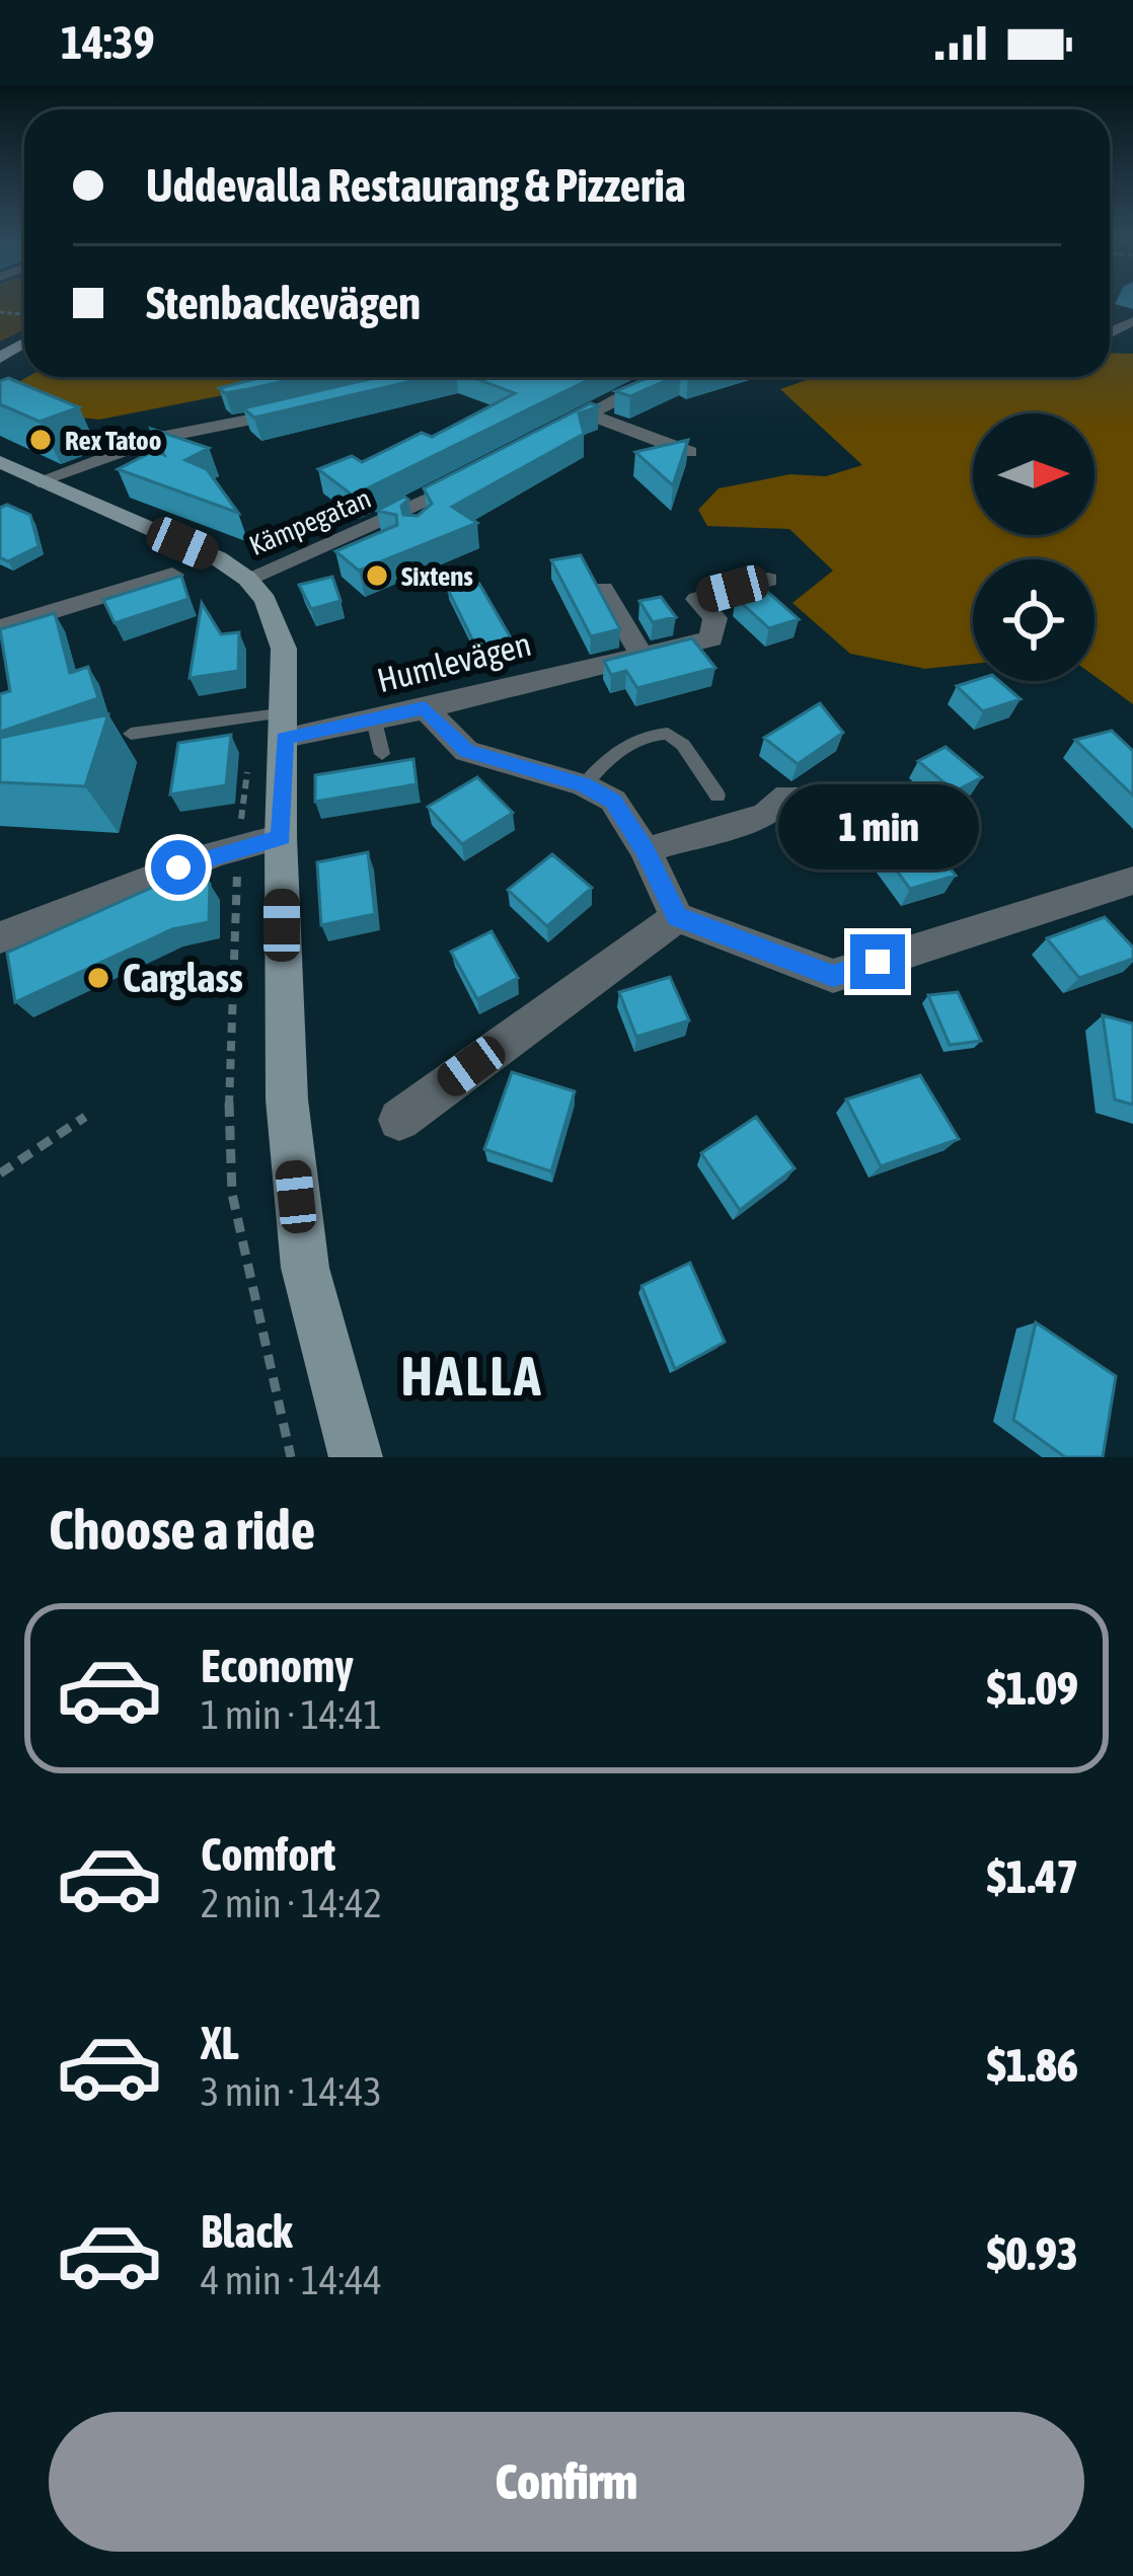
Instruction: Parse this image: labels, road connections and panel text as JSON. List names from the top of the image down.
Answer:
{
  "streets": {
    "street": ["Kämpegatan", "Humlevägen"]
  },
  "districts": ["HALLA"],
  "places": ["Rex Tatoo", "Sixtens", "Carglass"],
  "north": "right",
  "page": {
    "status": "14:39",
    "banner": ["Uddevalla Restaurang & Pizzeria", "Stenbackevägen"],
    "bubble": "1 min",
    "heading": "Choose a ride",
    "list": [
      {
        "name": "Economy",
        "note": "1 min · 14:41",
        "value": "$1.09"
      },
      {
        "name": "Comfort",
        "note": "2 min · 14:42",
        "value": "$1.47"
      },
      {
        "name": "XL",
        "note": "3 min · 14:43",
        "value": "$1.86"
      },
      {
        "name": "Black",
        "note": "4 min · 14:44",
        "value": "$0.93"
      }
    ],
    "buttons": "Confirm"
  }
}
